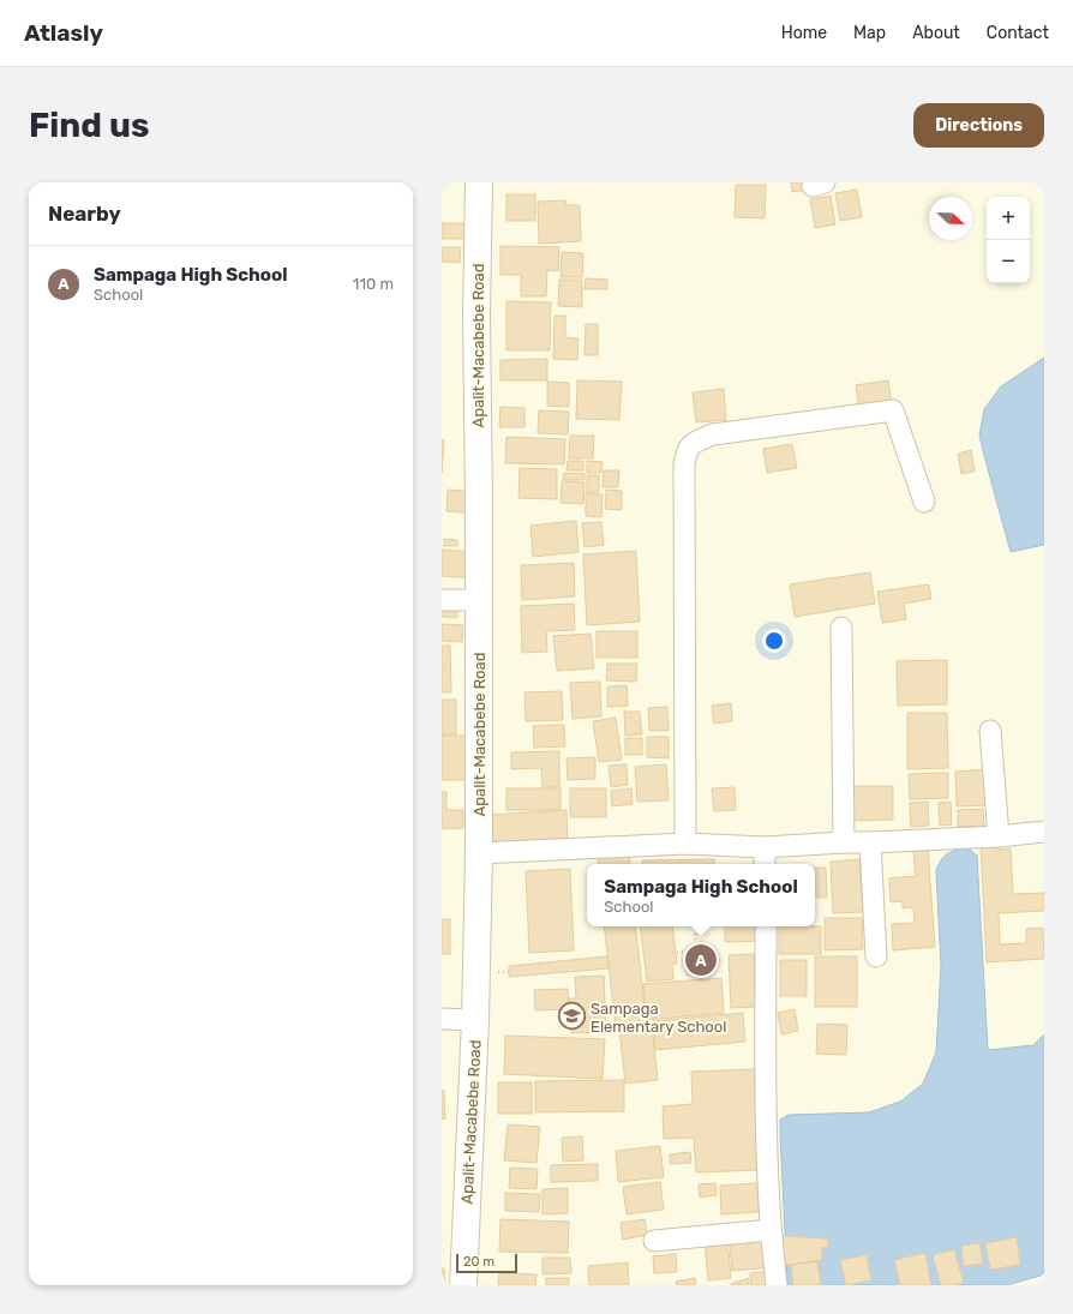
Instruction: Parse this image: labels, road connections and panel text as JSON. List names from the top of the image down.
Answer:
{
  "streets": {
    "main road": ["Apalit-Macabebe Road"]
  },
  "places": {
    "school or university": ["Sampaga Elementary School"]
  },
  "scale_bar": "20 m",
  "north": "bottom right",
  "page": {
    "header": "Atlasly",
    "nav": [
      "Home",
      "Map",
      "About",
      "Contact"
    ],
    "buttons": "Directions",
    "title": "Find us",
    "heading": "Nearby",
    "map_buttons": ["+", "−"],
    "list": [
      {
        "mark": "A",
        "name": "Sampaga High School",
        "note": "School",
        "value": "110 m"
      }
    ],
    "popup": ["Sampaga High School", "School"],
    "pins": "A",
    "scale": "20 m"
  }
}
